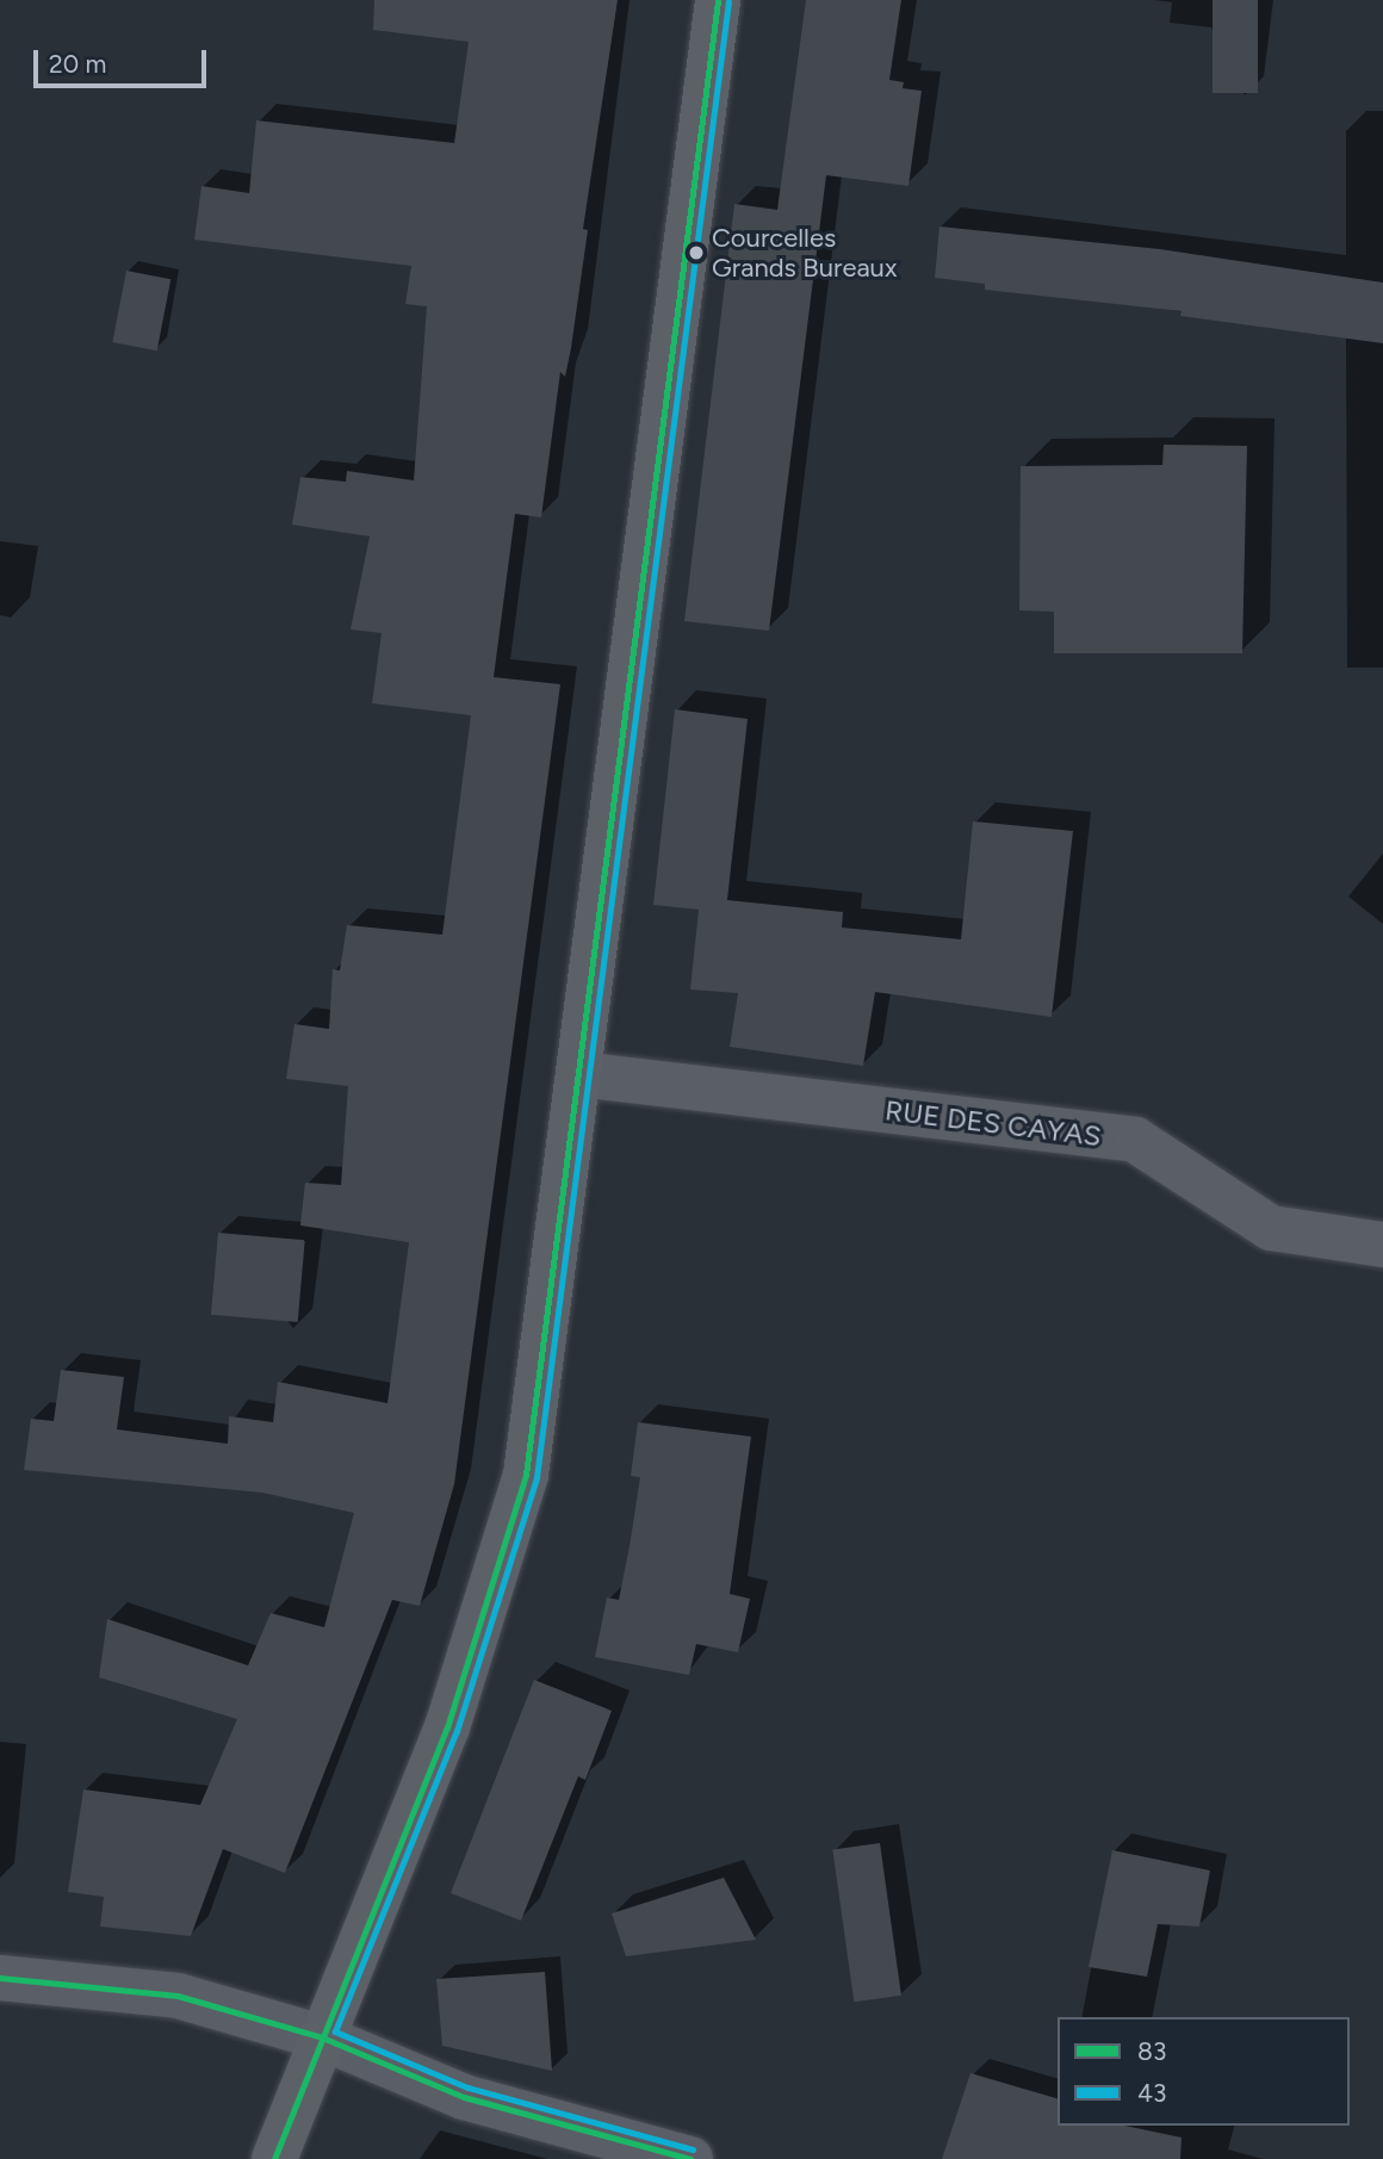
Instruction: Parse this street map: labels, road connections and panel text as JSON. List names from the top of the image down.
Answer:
{
  "streets": {
    "street": ["RUE DES CAYAS"]
  },
  "places": ["Courcelles Grands Bureaux"],
  "lines": ["transit line 83", "transit line 43"],
  "legend": ["83", "43"],
  "scale_bar": "20 m"
}
